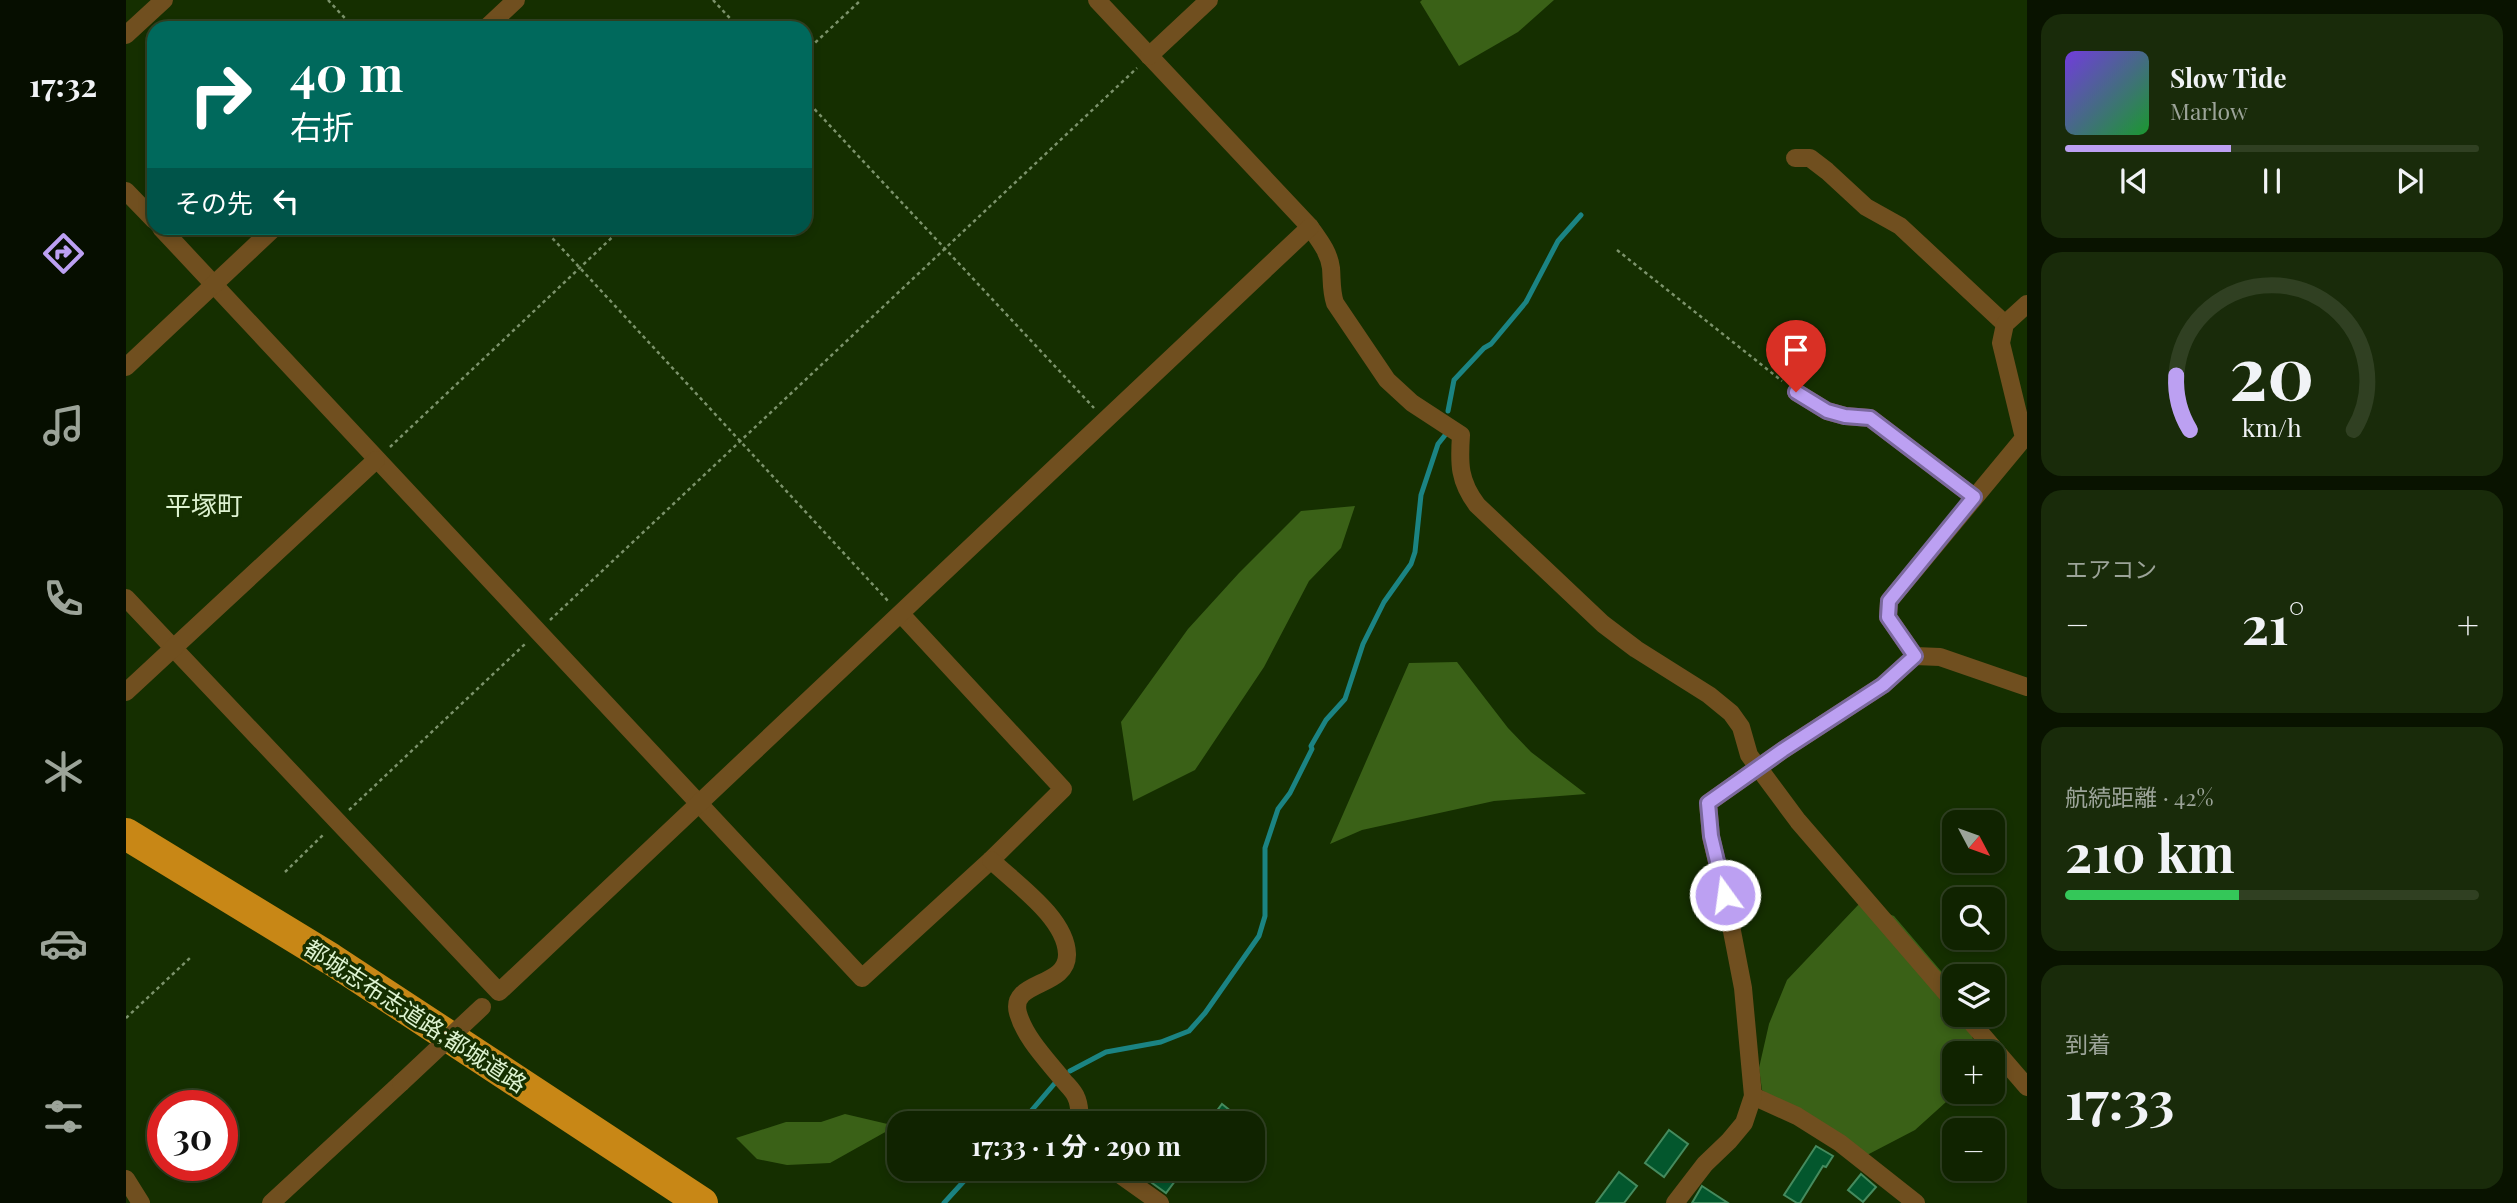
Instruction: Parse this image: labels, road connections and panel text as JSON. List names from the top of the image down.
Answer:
{
  "streets": {
    "highway": ["都城志布志道路;都城道路"]
  },
  "districts": ["平塚町"],
  "north": "bottom right",
  "page": {
    "tabs": "17:32",
    "turn": ["40 m", "右折"],
    "song": ["Slow Tide", "Marlow"],
    "then": "その先",
    "tile": [
      "エアコン",
      ["航続距離 · 42%", "210 km"],
      ["到着", "17:33"]
    ],
    "heat": ["−", "21°", "+"],
    "map_buttons": ["+", "−"],
    "limit": "30",
    "trip": "17:33 · 1 分 · 290 m",
    "gauge": ["20", "km/h"]
  }
}
